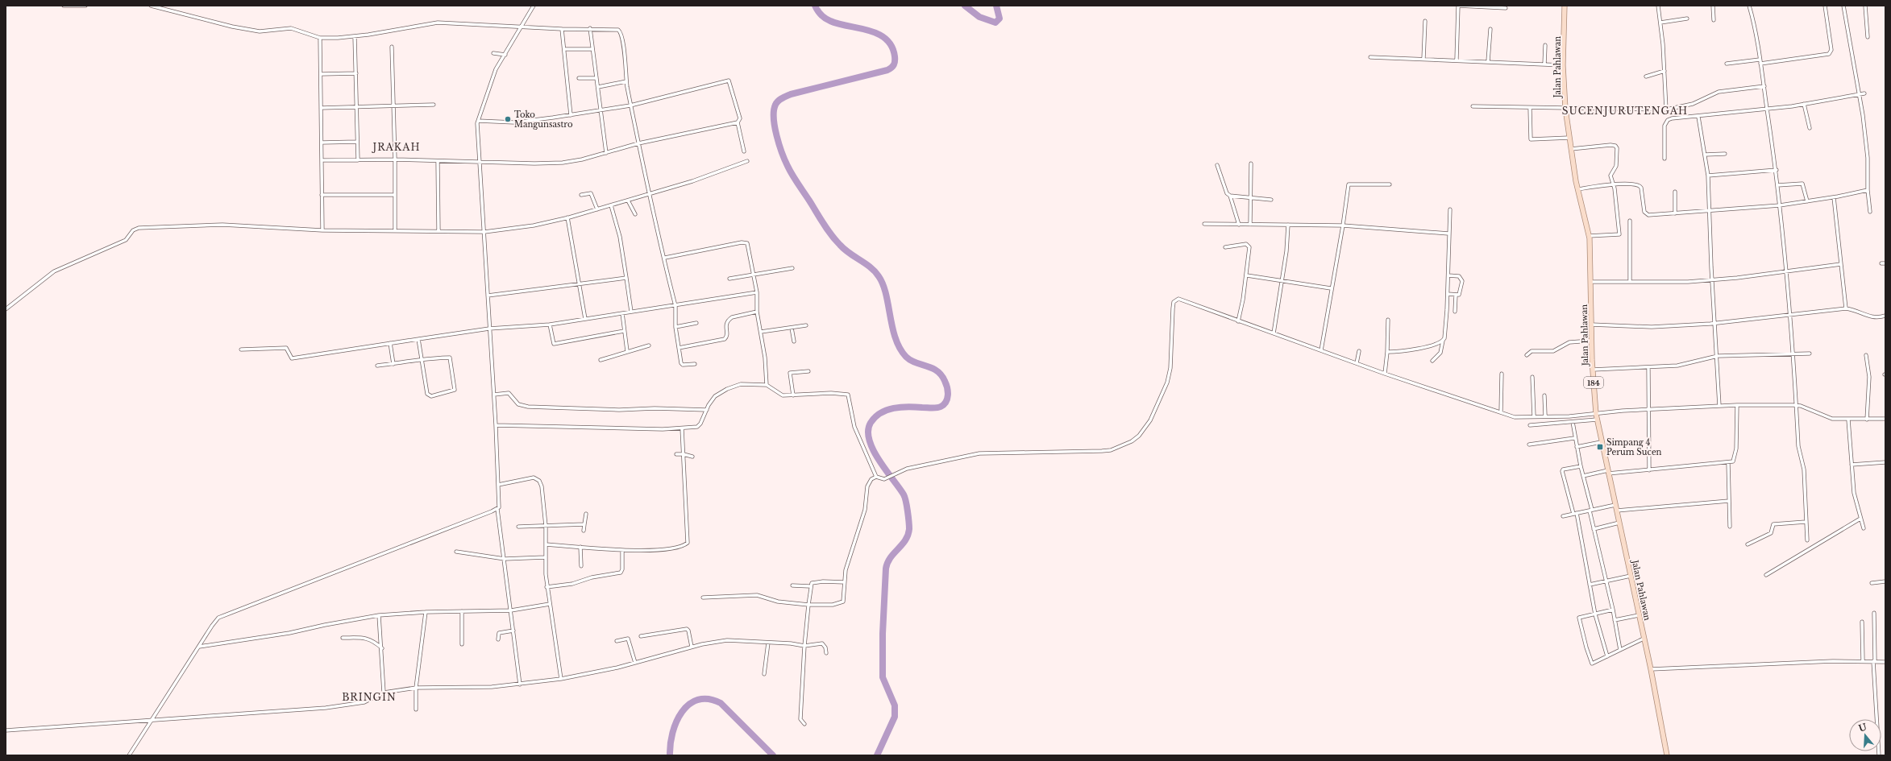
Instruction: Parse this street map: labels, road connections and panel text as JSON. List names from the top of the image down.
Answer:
{
  "streets": {
    "main road": ["Jalan Pahlawan", "184"]
  },
  "districts": ["SUCENJURUTENGAH", "JRAKAH", "BRINGIN"],
  "places": {
    "other": ["Toko Mangunsastro"],
    "transit": ["Simpang 4 Perum Sucen"]
  },
  "north": "top"
}
